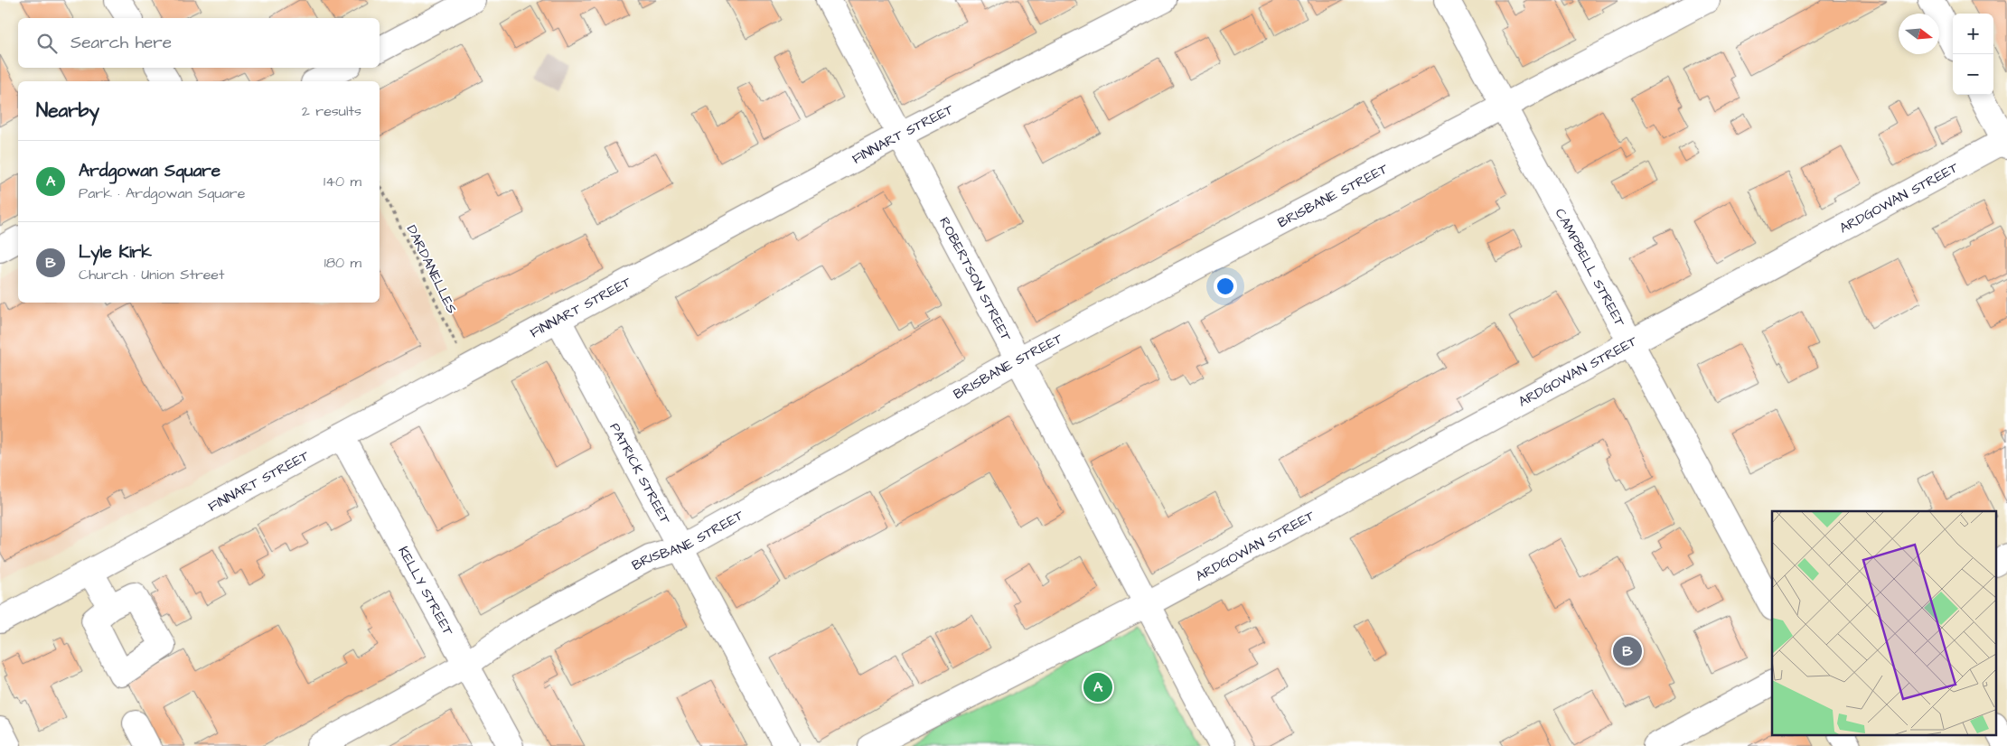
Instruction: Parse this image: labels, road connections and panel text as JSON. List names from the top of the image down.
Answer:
{
  "streets": {
    "street": [
      "FINNART STREET",
      "BRISBANE STREET",
      "ARDGOWAN STREET",
      "CAMPBELL STREET",
      "ROBERTSON STREET",
      "PATRICK STREET",
      "KELLY STREET"
    ],
    "path": ["DARDANELLES"]
  },
  "crossings": [
    ["FINNART STREET", "DARDANELLES"],
    ["FINNART STREET", "ROBERTSON STREET"],
    ["FINNART STREET", "PATRICK STREET"],
    ["FINNART STREET", "KELLY STREET"],
    ["BRISBANE STREET", "CAMPBELL STREET"],
    ["BRISBANE STREET", "ROBERTSON STREET"],
    ["BRISBANE STREET", "PATRICK STREET"],
    ["BRISBANE STREET", "KELLY STREET"],
    ["ARDGOWAN STREET", "CAMPBELL STREET"],
    ["ARDGOWAN STREET", "ROBERTSON STREET"]
  ],
  "north": "right",
  "page": {
    "map_buttons": ["+", "−"],
    "search": "Search here",
    "heading": ["Nearby", "2 results"],
    "list": [
      {
        "mark": "A",
        "name": "Ardgowan Square",
        "note": "Park · Ardgowan Square",
        "value": "140 m"
      },
      {
        "mark": "B",
        "name": "Lyle Kirk",
        "note": "Church · Union Street",
        "value": "180 m"
      }
    ],
    "pins": ["B", "A"]
  }
}
